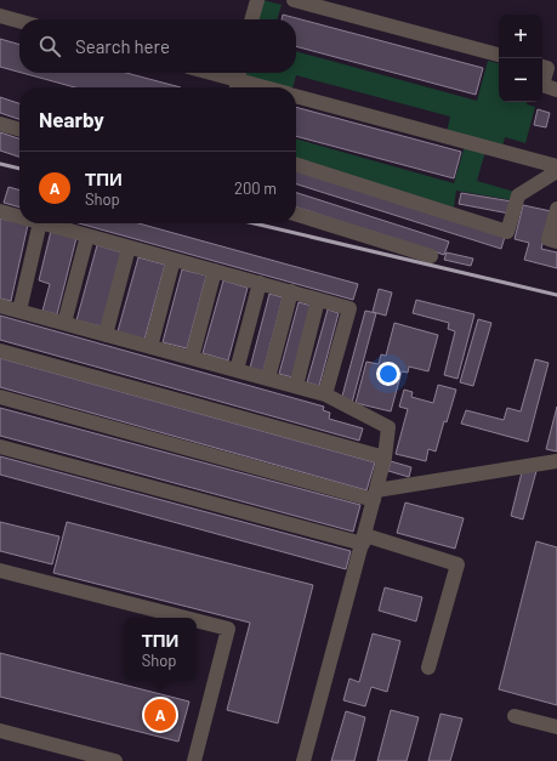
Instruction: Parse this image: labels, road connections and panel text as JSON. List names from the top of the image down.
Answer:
{
  "page": {
    "map_buttons": ["+", "−"],
    "search": "Search here",
    "heading": "Nearby",
    "list": [
      {
        "mark": "A",
        "name": "ТПИ",
        "note": "Shop",
        "value": "200 m"
      }
    ],
    "popup": ["ТПИ", "Shop"],
    "pins": "A"
  }
}
